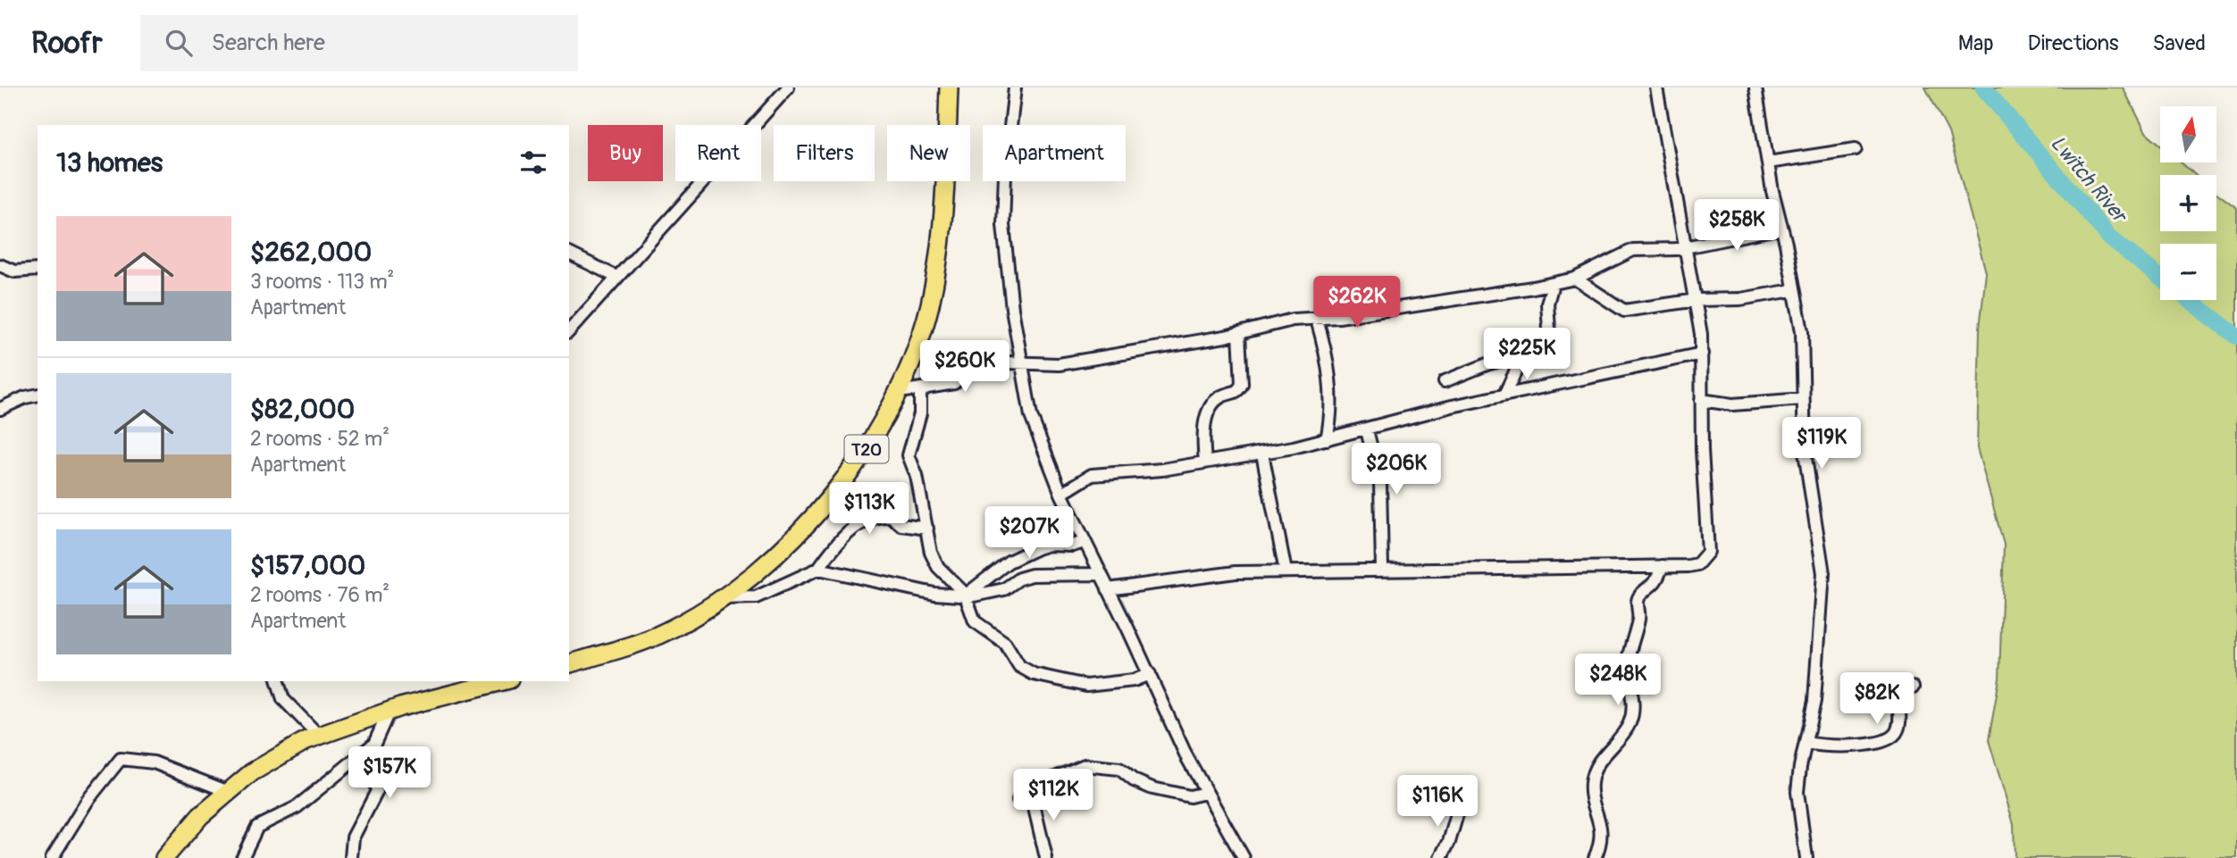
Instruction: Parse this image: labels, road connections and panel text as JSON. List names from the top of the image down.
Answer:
{
  "streets": {
    "main road": ["T20"]
  },
  "water": ["Lwitch River"],
  "north": "top",
  "page": {
    "header": "Roofr",
    "search": "Search here",
    "nav": ["Map", "Directions", "Saved"],
    "map_buttons": ["+", "−"],
    "chip": [
      "Buy",
      "Rent",
      "Filters",
      "New",
      "Apartment"
    ],
    "heading": "13 homes",
    "price": [
      "$258K",
      "$262K",
      "$225K",
      "$260K",
      "$119K",
      "$206K",
      "$113K",
      "$207K",
      "$248K",
      "$82K",
      "$157K",
      "$112K",
      "$116K"
    ],
    "list": [
      {
        "name": "$262,000",
        "note": "3 rooms · 113 m² · Apartment"
      },
      {
        "name": "$82,000",
        "note": "2 rooms · 52 m² · Apartment"
      },
      {
        "name": "$157,000",
        "note": "2 rooms · 76 m² · Apartment"
      }
    ]
  }
}
